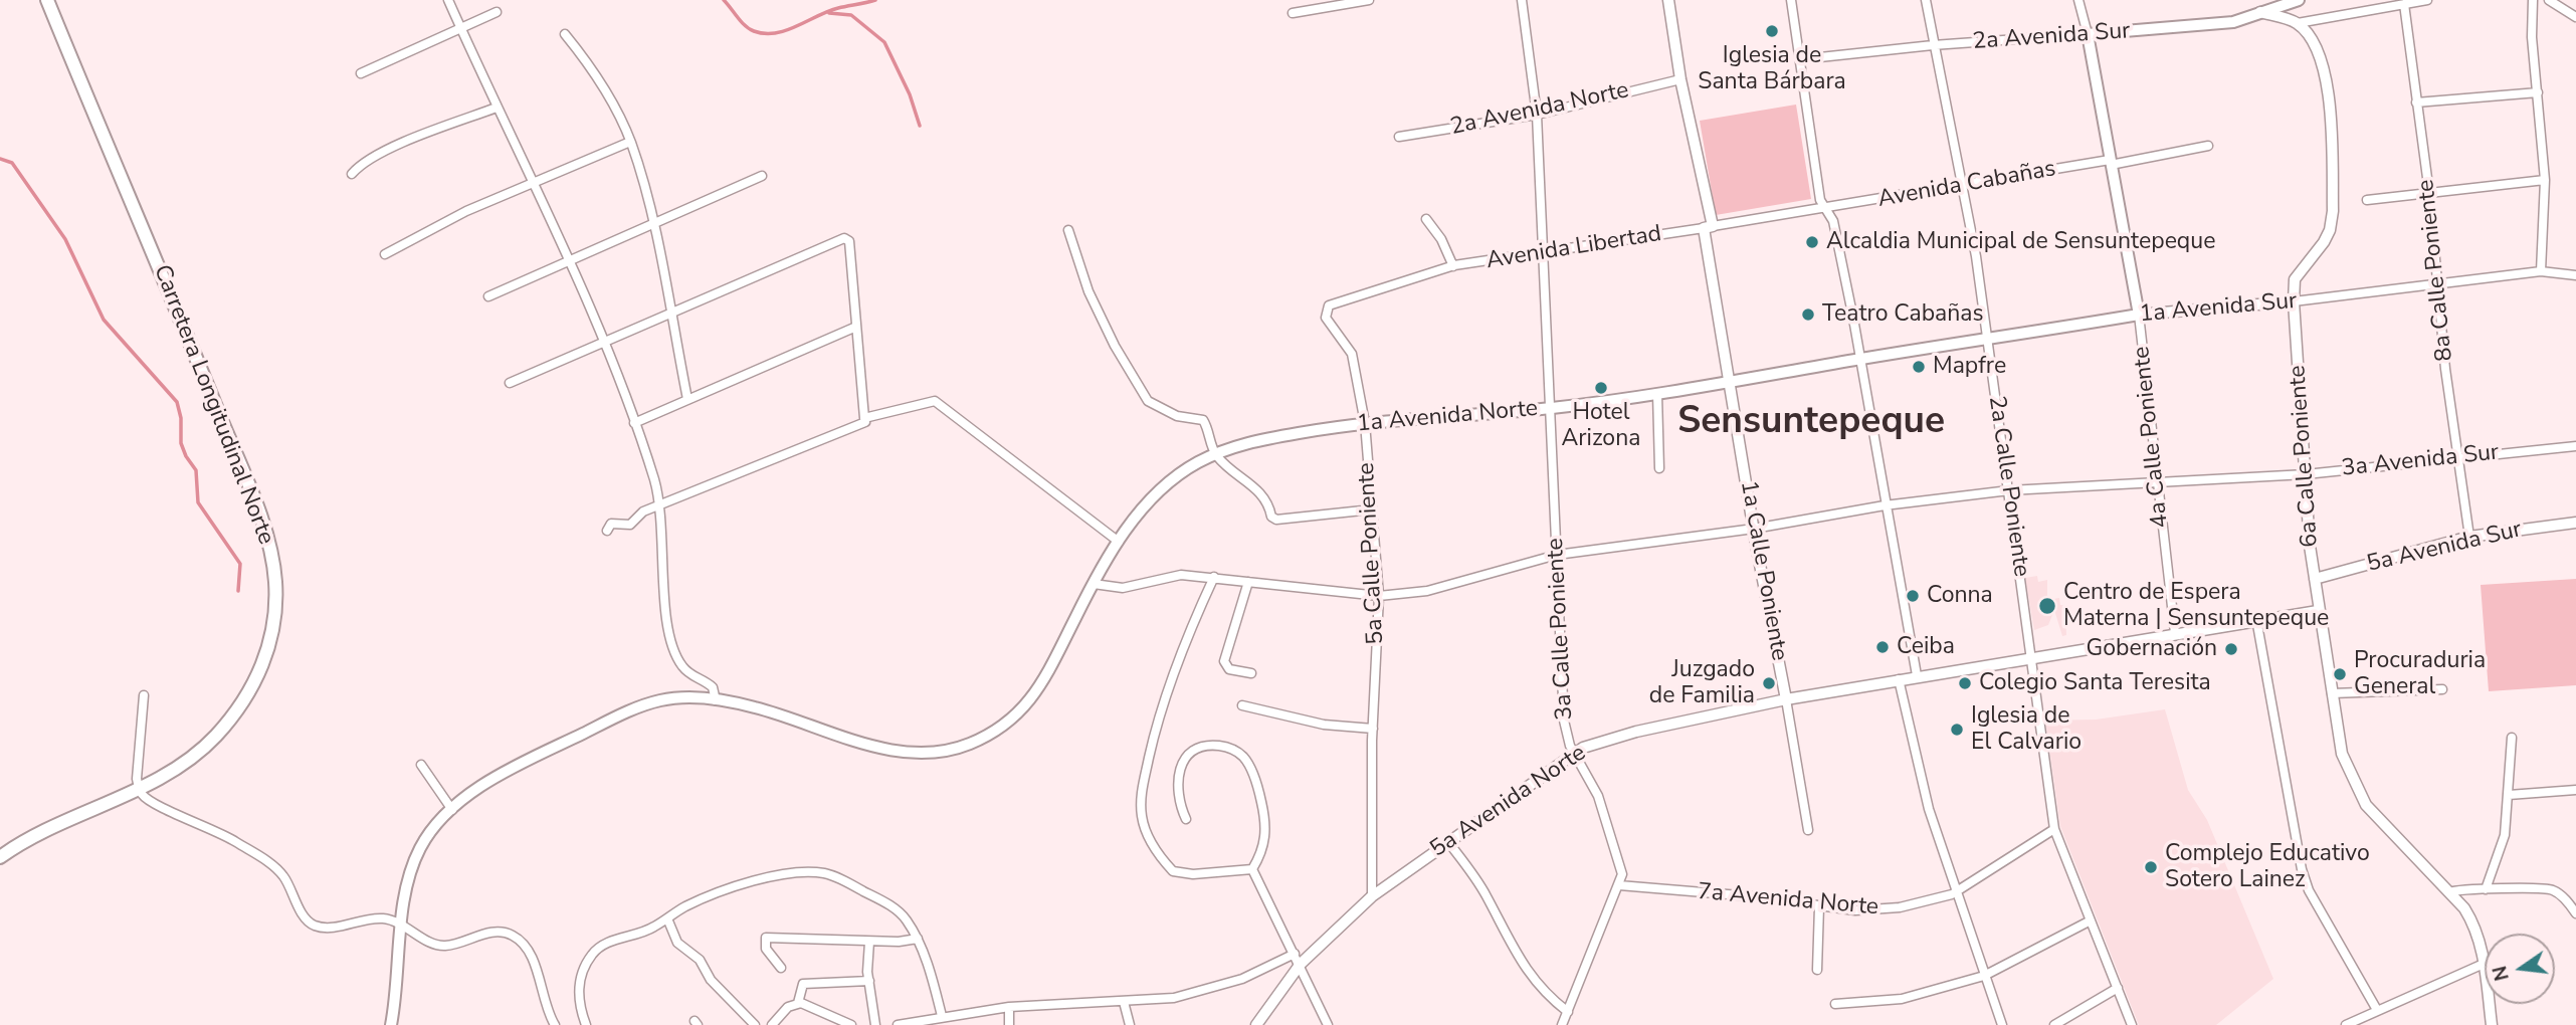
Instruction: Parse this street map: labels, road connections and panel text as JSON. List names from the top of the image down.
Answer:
{
  "streets": {
    "main road": [
      "2a Avenida Sur",
      "1a Avenida Sur",
      "Carretera Longitudinal Norte",
      "1a Avenida Norte",
      "4a Calle Poniente"
    ],
    "street": [
      "2a Avenida Norte",
      "Avenida Cabañas",
      "Avenida Libertad",
      "8a Calle Poniente",
      "6a Calle Poniente",
      "3a Avenida Sur",
      "2a Calle Poniente",
      "5a Avenida Sur",
      "5a Calle Poniente",
      "1a Calle Poniente",
      "3a Calle Poniente",
      "5a Avenida Norte",
      "7a Avenida Norte"
    ]
  },
  "crossings": [
    ["2a Avenida Sur", "4a Calle Poniente"],
    ["2a Avenida Sur", "2a Calle Poniente"],
    ["2a Avenida Norte", "1a Calle Poniente"],
    ["2a Avenida Norte", "3a Calle Poniente"],
    ["Avenida Cabañas", "Avenida Libertad"],
    ["Avenida Cabañas", "4a Calle Poniente"],
    ["Avenida Cabañas", "2a Calle Poniente"],
    ["Avenida Libertad", "5a Calle Poniente"],
    ["Avenida Libertad", "1a Calle Poniente"],
    ["Avenida Libertad", "3a Calle Poniente"],
    ["8a Calle Poniente", "1a Avenida Sur"],
    ["8a Calle Poniente", "3a Avenida Sur"],
    ["8a Calle Poniente", "5a Avenida Sur"],
    ["1a Avenida Sur", "1a Avenida Norte"],
    ["1a Avenida Sur", "4a Calle Poniente"],
    ["1a Avenida Sur", "6a Calle Poniente"],
    ["1a Avenida Sur", "2a Calle Poniente"],
    ["1a Avenida Norte", "3a Avenida Sur"],
    ["1a Avenida Norte", "5a Calle Poniente"],
    ["1a Avenida Norte", "1a Calle Poniente"],
    ["1a Avenida Norte", "3a Calle Poniente"],
    ["4a Calle Poniente", "3a Avenida Sur"],
    ["6a Calle Poniente", "3a Avenida Sur"],
    ["6a Calle Poniente", "5a Avenida Sur"],
    ["3a Avenida Sur", "2a Calle Poniente"],
    ["3a Avenida Sur", "5a Calle Poniente"],
    ["3a Avenida Sur", "1a Calle Poniente"],
    ["3a Avenida Sur", "3a Calle Poniente"],
    ["2a Calle Poniente", "7a Avenida Norte"],
    ["5a Calle Poniente", "5a Avenida Norte"],
    ["1a Calle Poniente", "5a Avenida Norte"],
    ["3a Calle Poniente", "5a Avenida Norte"],
    ["3a Calle Poniente", "7a Avenida Norte"]
  ],
  "districts": ["Sensuntepeque"],
  "places": [
    "Iglesia de Santa Bárbara",
    "Alcaldia Municipal de Sensuntepeque",
    "Teatro Cabañas",
    "Mapfre",
    "Hotel Arizona",
    "Conna",
    "Centro de Espera Materna | Sensuntepeque",
    "Ceiba",
    "Gobernación",
    "Procuraduria General",
    "Juzgado de Familia",
    "Colegio Santa Teresita",
    "Iglesia de El Calvario",
    "Complejo Educativo Sotero Lainez"
  ],
  "north": "left"
}
